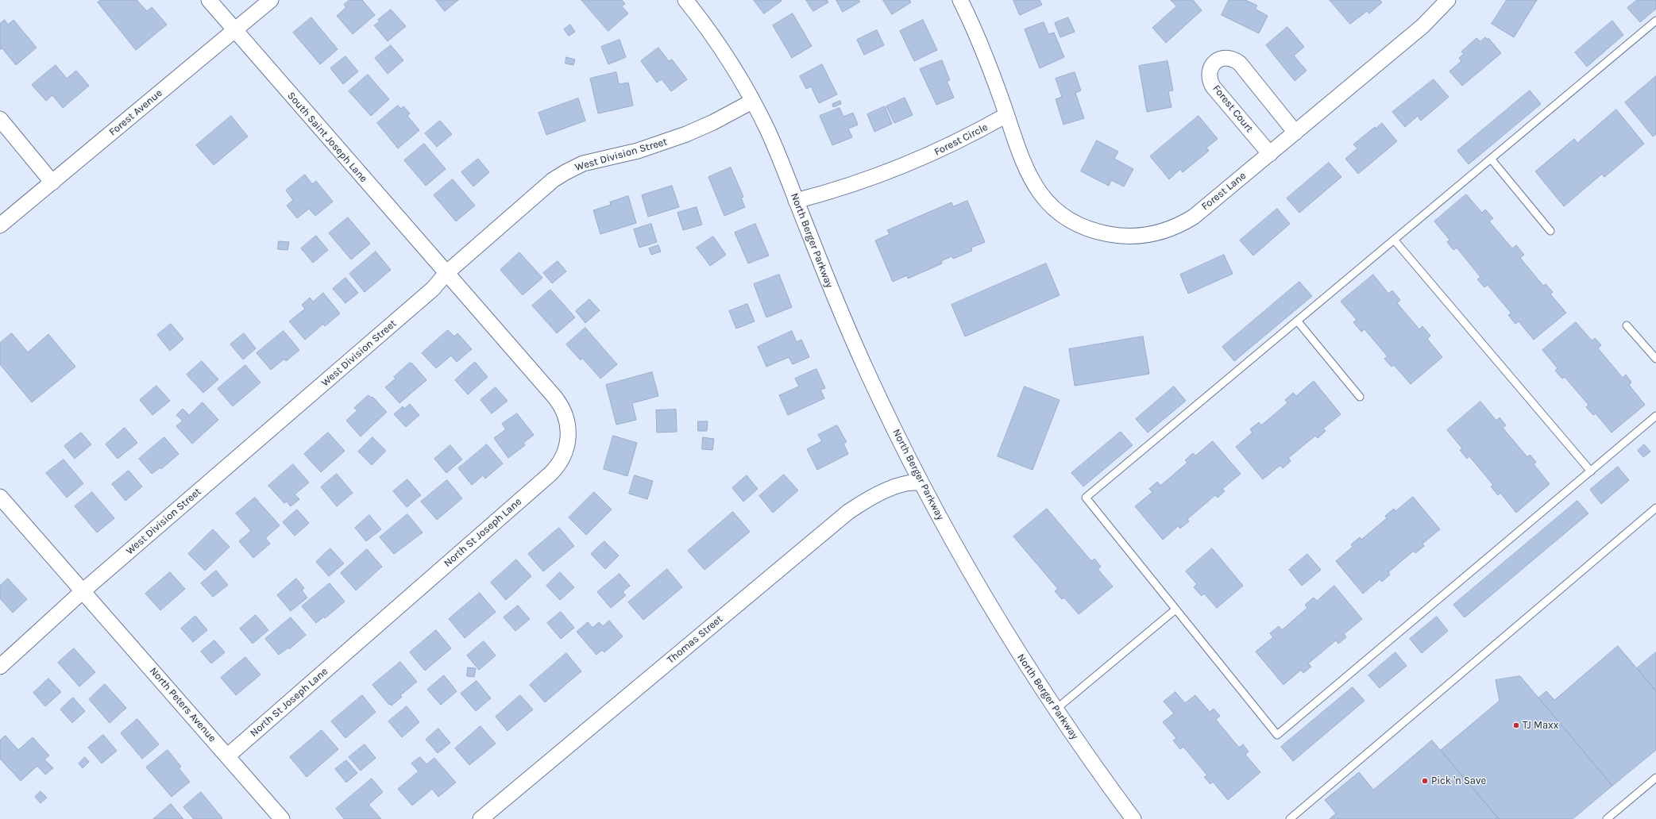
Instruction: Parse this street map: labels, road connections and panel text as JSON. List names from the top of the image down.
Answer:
{
  "streets": {
    "street": [
      "Forest Court",
      "Forest Avenue",
      "South Saint Joseph Lane",
      "Forest Circle",
      "West Division Street",
      "Forest Lane",
      "North Berger Parkway",
      "North St Joseph Lane",
      "Thomas Street",
      "North Peters Avenue"
    ]
  },
  "crossings": [
    ["Forest Court", "Forest Lane"],
    ["Forest Avenue", "South Saint Joseph Lane"],
    ["South Saint Joseph Lane", "West Division Street"],
    ["South Saint Joseph Lane", "North St Joseph Lane"],
    ["Forest Circle", "Forest Lane"],
    ["Forest Circle", "North Berger Parkway"],
    ["West Division Street", "North Berger Parkway"],
    ["West Division Street", "North St Joseph Lane"],
    ["West Division Street", "North Peters Avenue"],
    ["North Berger Parkway", "Thomas Street"],
    ["North St Joseph Lane", "North Peters Avenue"]
  ],
  "places": ["TJ Maxx", "Pick 'n Save"]
}
